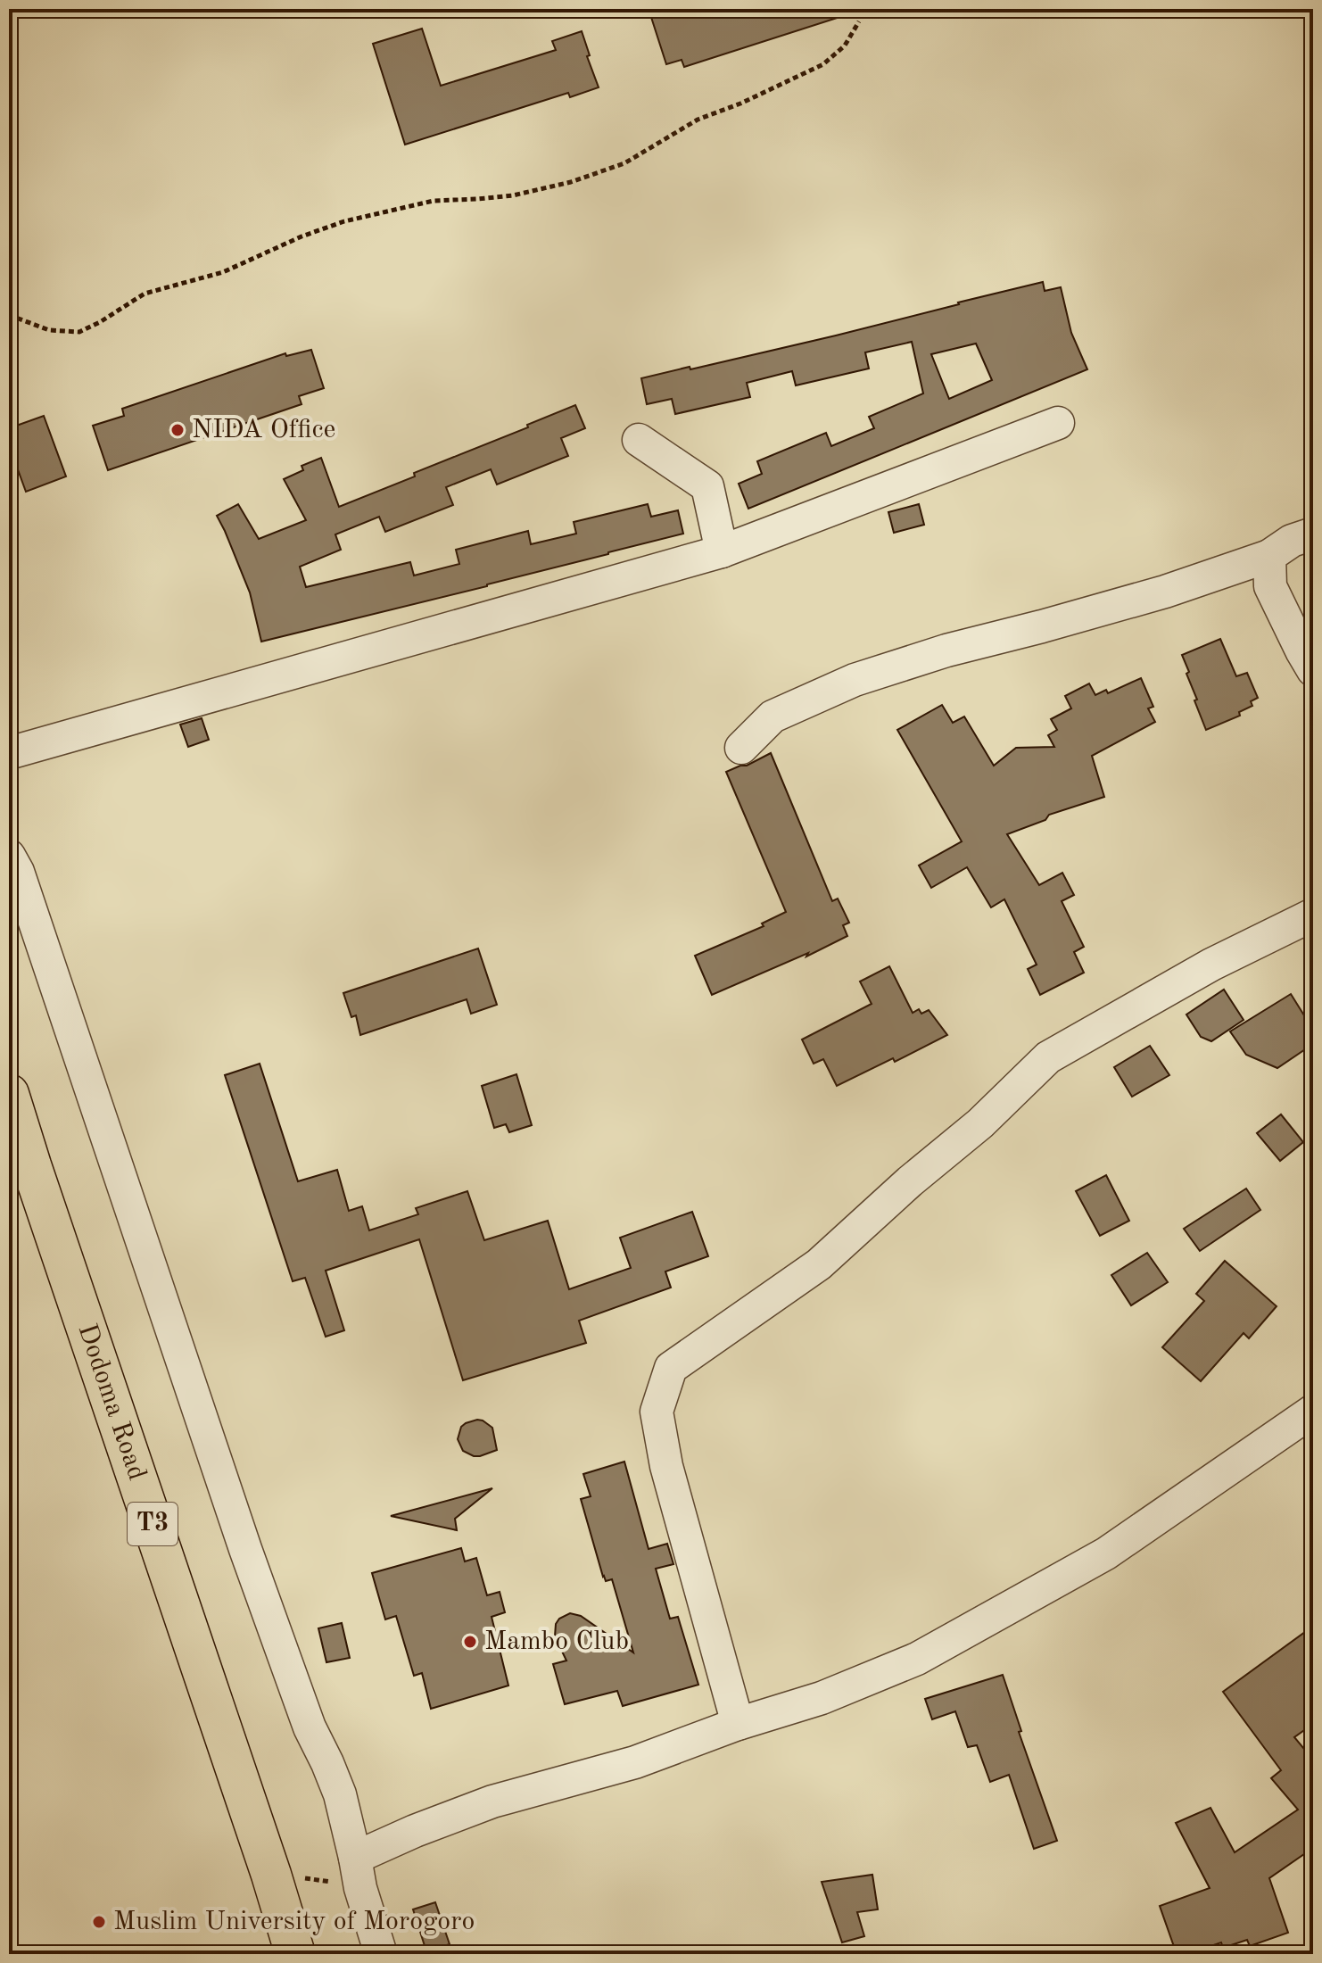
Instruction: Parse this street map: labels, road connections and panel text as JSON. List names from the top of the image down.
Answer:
{
  "streets": {
    "highway": ["Dodoma Road", "T3"]
  },
  "places": ["NIDA Office", "Mambo Club", "Muslim University of Morogoro"]
}
